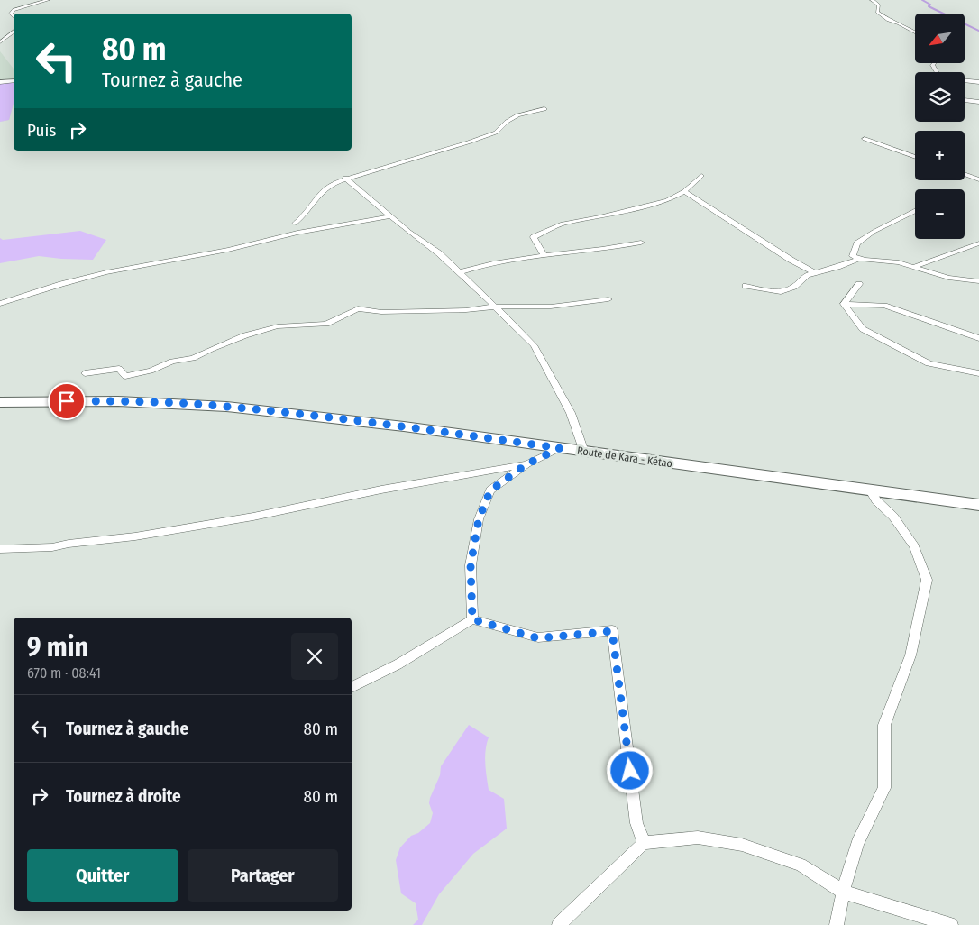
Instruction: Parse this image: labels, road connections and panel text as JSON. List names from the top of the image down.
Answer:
{
  "streets": {
    "main road": ["Route de Kara - Kétao"]
  },
  "north": "bottom left",
  "page": {
    "map_buttons": ["+", "−"],
    "turn": ["80 m", "Tournez à gauche"],
    "then": "Puis",
    "heading": ["9 min", "670 m · 08:41"],
    "list": [
      {
        "name": "Tournez à gauche",
        "value": "80 m"
      },
      {
        "name": "Tournez à droite",
        "value": "80 m"
      }
    ],
    "buttons": ["Quitter", "Partager"]
  }
}
